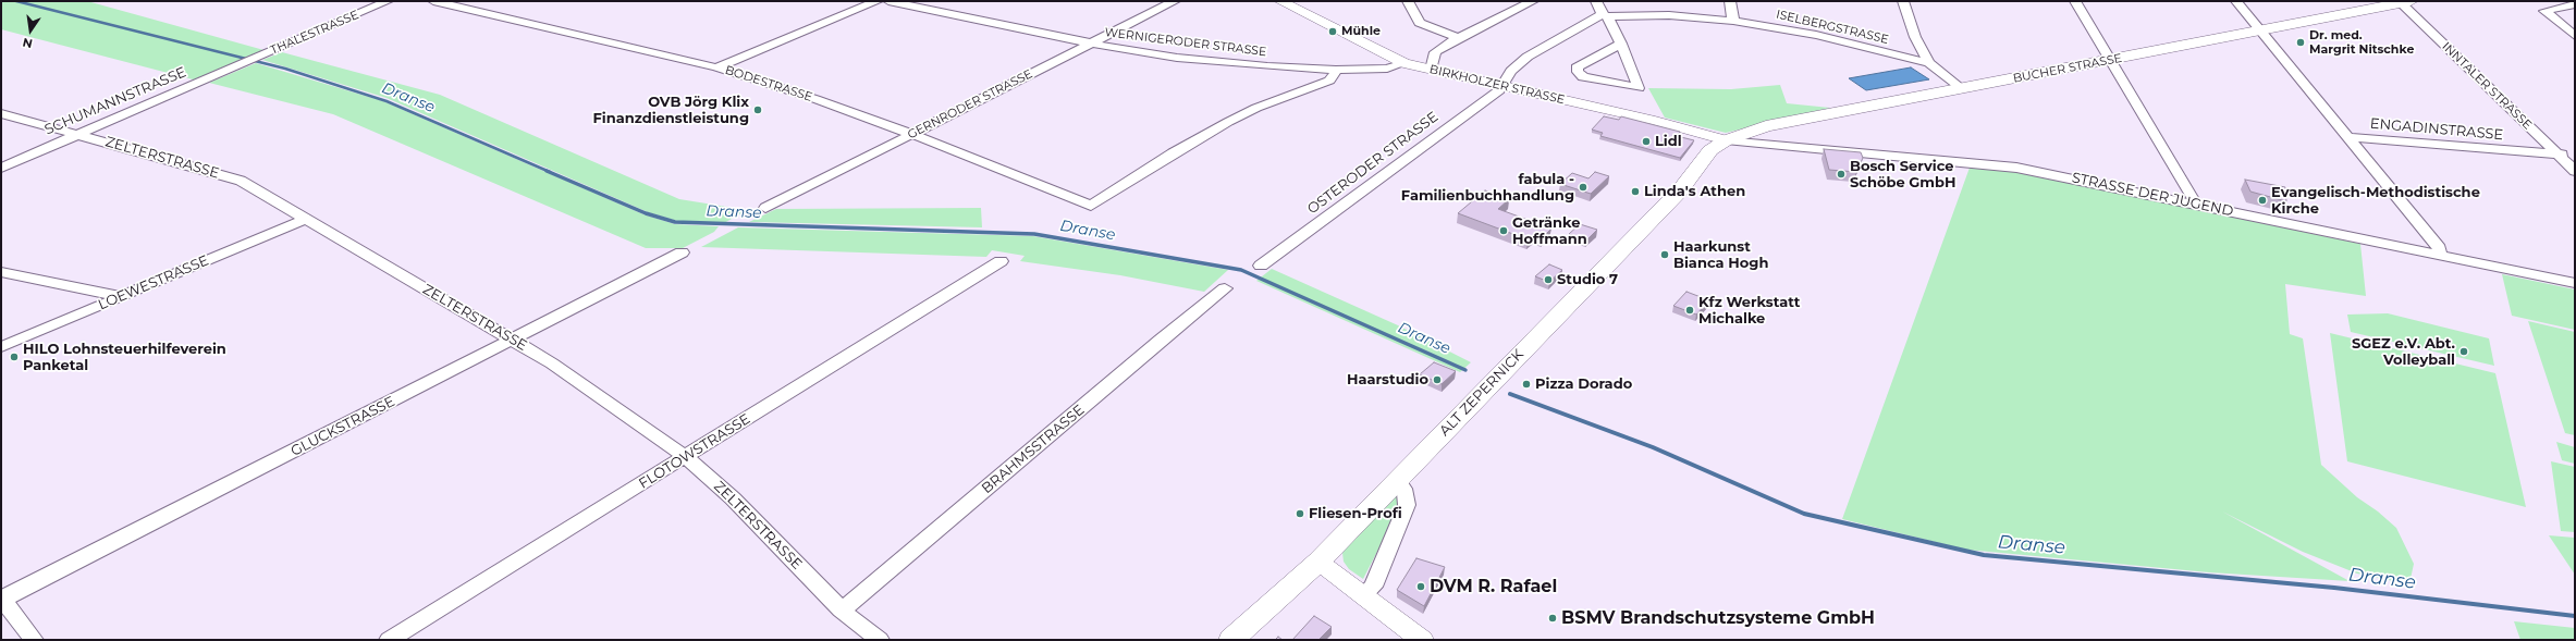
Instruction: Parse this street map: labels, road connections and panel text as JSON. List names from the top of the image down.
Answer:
{
  "streets": {
    "main road": ["BUCHER STRASSE", "ALT ZEPERNICK"],
    "street": [
      "ISELBERGSTRASSE",
      "THALESTRASSE",
      "WERNIGERODER STRASSE",
      "BODESTRASSE",
      "BIRKHOLZER STRASSE",
      "INNTALER STRASSE",
      "SCHUMANNSTRASSE",
      "GERNRODER STRASSE",
      "ENGADINSTRASSE",
      "ZELTERSTRASSE",
      "OSTERODER STRASSE",
      "STRASSE DER JUGEND",
      "LOEWESTRASSE",
      "GLUCKSTRASSE",
      "BRAHMSSTRASSE",
      "FLOTOWSTRASSE"
    ]
  },
  "crossings": [
    ["ISELBERGSTRASSE", "BUCHER STRASSE"],
    ["ISELBERGSTRASSE", "OSTERODER STRASSE"],
    ["THALESTRASSE", "SCHUMANNSTRASSE"],
    ["WERNIGERODER STRASSE", "BODESTRASSE"],
    ["WERNIGERODER STRASSE", "BIRKHOLZER STRASSE"],
    ["WERNIGERODER STRASSE", "GERNRODER STRASSE"],
    ["BUCHER STRASSE", "BIRKHOLZER STRASSE"],
    ["BUCHER STRASSE", "INNTALER STRASSE"],
    ["BUCHER STRASSE", "STRASSE DER JUGEND"],
    ["BUCHER STRASSE", "ALT ZEPERNICK"],
    ["BODESTRASSE", "GERNRODER STRASSE"],
    ["BIRKHOLZER STRASSE", "OSTERODER STRASSE"],
    ["BIRKHOLZER STRASSE", "STRASSE DER JUGEND"],
    ["BIRKHOLZER STRASSE", "ALT ZEPERNICK"],
    ["INNTALER STRASSE", "ENGADINSTRASSE"],
    ["SCHUMANNSTRASSE", "ZELTERSTRASSE"],
    ["ZELTERSTRASSE", "LOEWESTRASSE"],
    ["ZELTERSTRASSE", "GLUCKSTRASSE"],
    ["ZELTERSTRASSE", "BRAHMSSTRASSE"],
    ["ZELTERSTRASSE", "FLOTOWSTRASSE"],
    ["STRASSE DER JUGEND", "ALT ZEPERNICK"]
  ],
  "water": ["Dranse"],
  "places": [
    "Mühle",
    "Dr. med. Margrit Nitschke",
    "OVB Jörg Klix Finanzdienstleistung",
    "Lidl",
    "Bosch Service Schöbe GmbH",
    "fabula - Familienbuchhandlung",
    "Linda's Athen",
    "Evangelisch-Methodistische Kirche",
    "Getränke Hoffmann",
    "Haarkunst Bianca Hogh",
    "Studio 7",
    "Kfz Werkstatt Michalke",
    "SGEZ e.V. Abt. Volleyball",
    "HILO Lohnsteuerhilfeverein Panketal",
    "Haarstudio",
    "Pizza Dorado",
    "Fliesen-Profi",
    "DVM R. Rafael",
    "BSMV Brandschutzsysteme GmbH"
  ],
  "north": "bottom"
}
